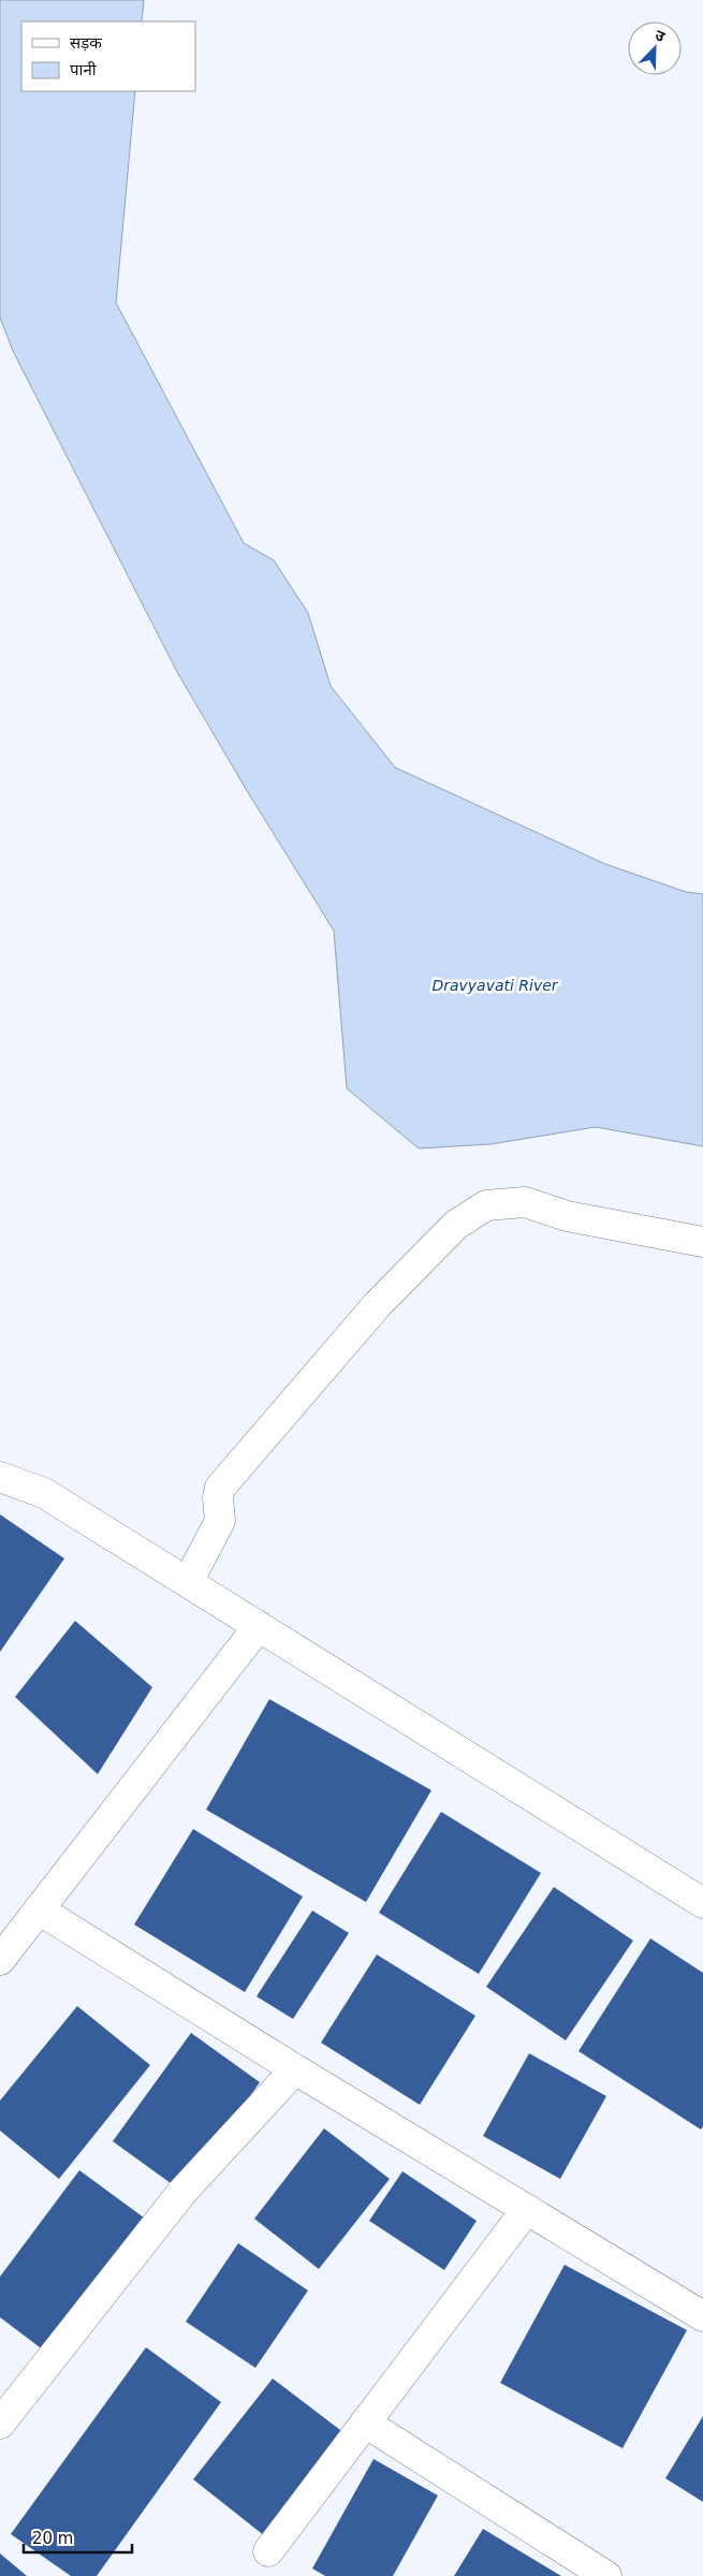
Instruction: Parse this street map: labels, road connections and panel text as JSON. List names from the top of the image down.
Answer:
{
  "water": ["Dravyavati River"],
  "legend": ["सड़क", "पानी"],
  "scale_bar": "20 m",
  "north": "top right"
}
